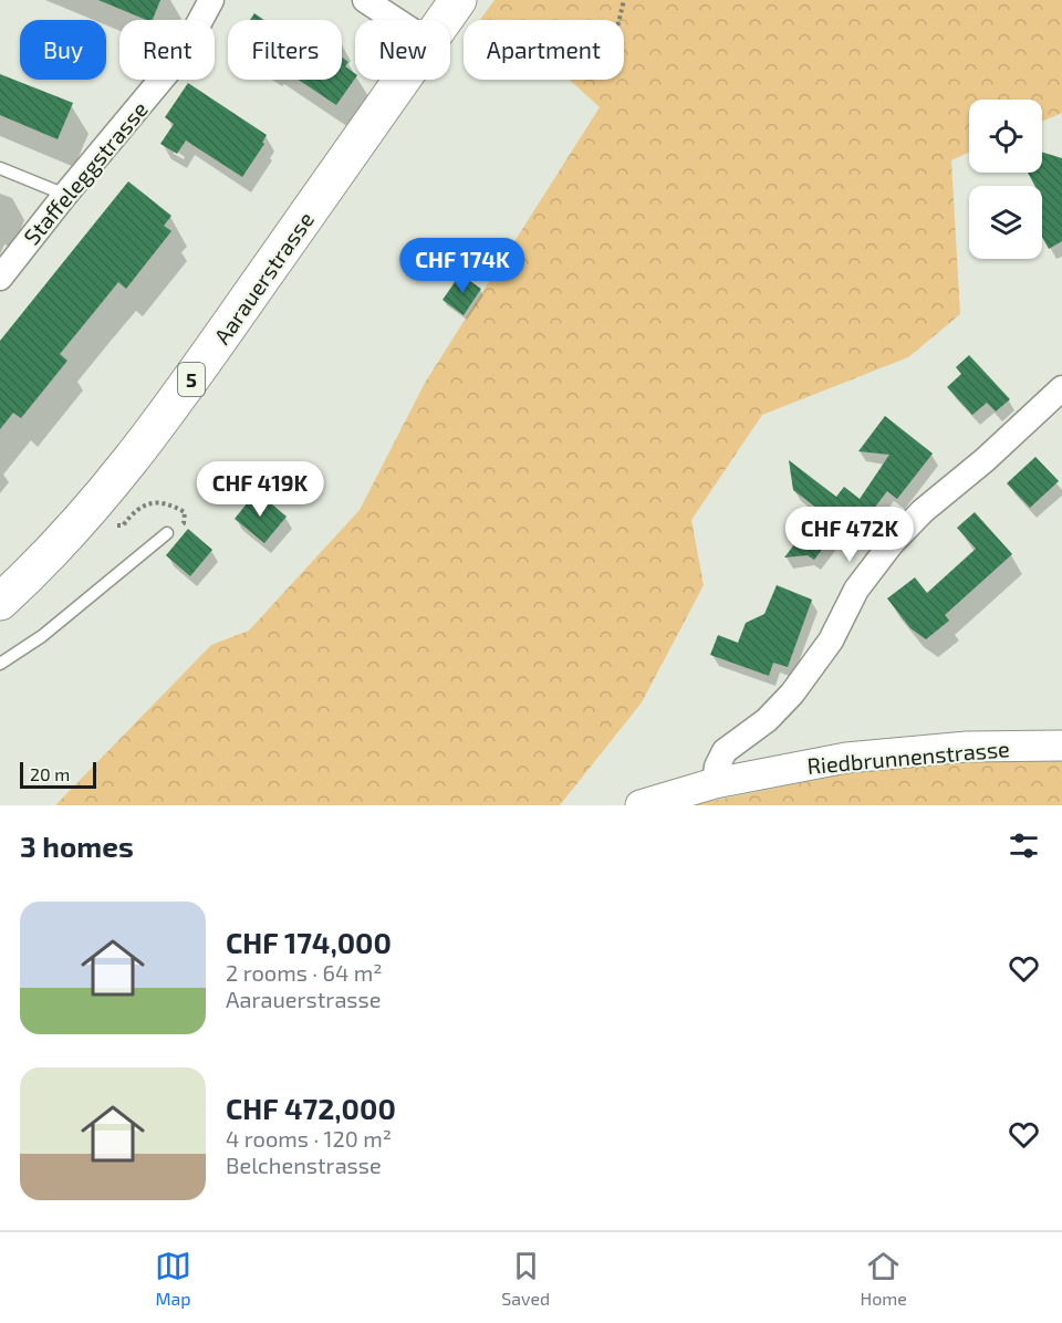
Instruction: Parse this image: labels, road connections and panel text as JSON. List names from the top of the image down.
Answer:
{
  "streets": {
    "main road": ["Aarauerstrasse", "5"],
    "street": ["Staffeleggstrasse", "Riedbrunnenstrasse"]
  },
  "scale_bar": "20 m",
  "page": {
    "chip": [
      "Buy",
      "Rent",
      "Filters",
      "New",
      "Apartment"
    ],
    "price": ["CHF 174K", "CHF 419K", "CHF 472K"],
    "scale": "20 m",
    "heading": "3 homes",
    "list": [
      {
        "name": "CHF 174,000",
        "note": "2 rooms · 64 m² · Aarauerstrasse"
      },
      {
        "name": "CHF 472,000",
        "note": "4 rooms · 120 m² · Belchenstrasse"
      }
    ],
    "tabs": ["Map", "Saved", "Home"]
  }
}
